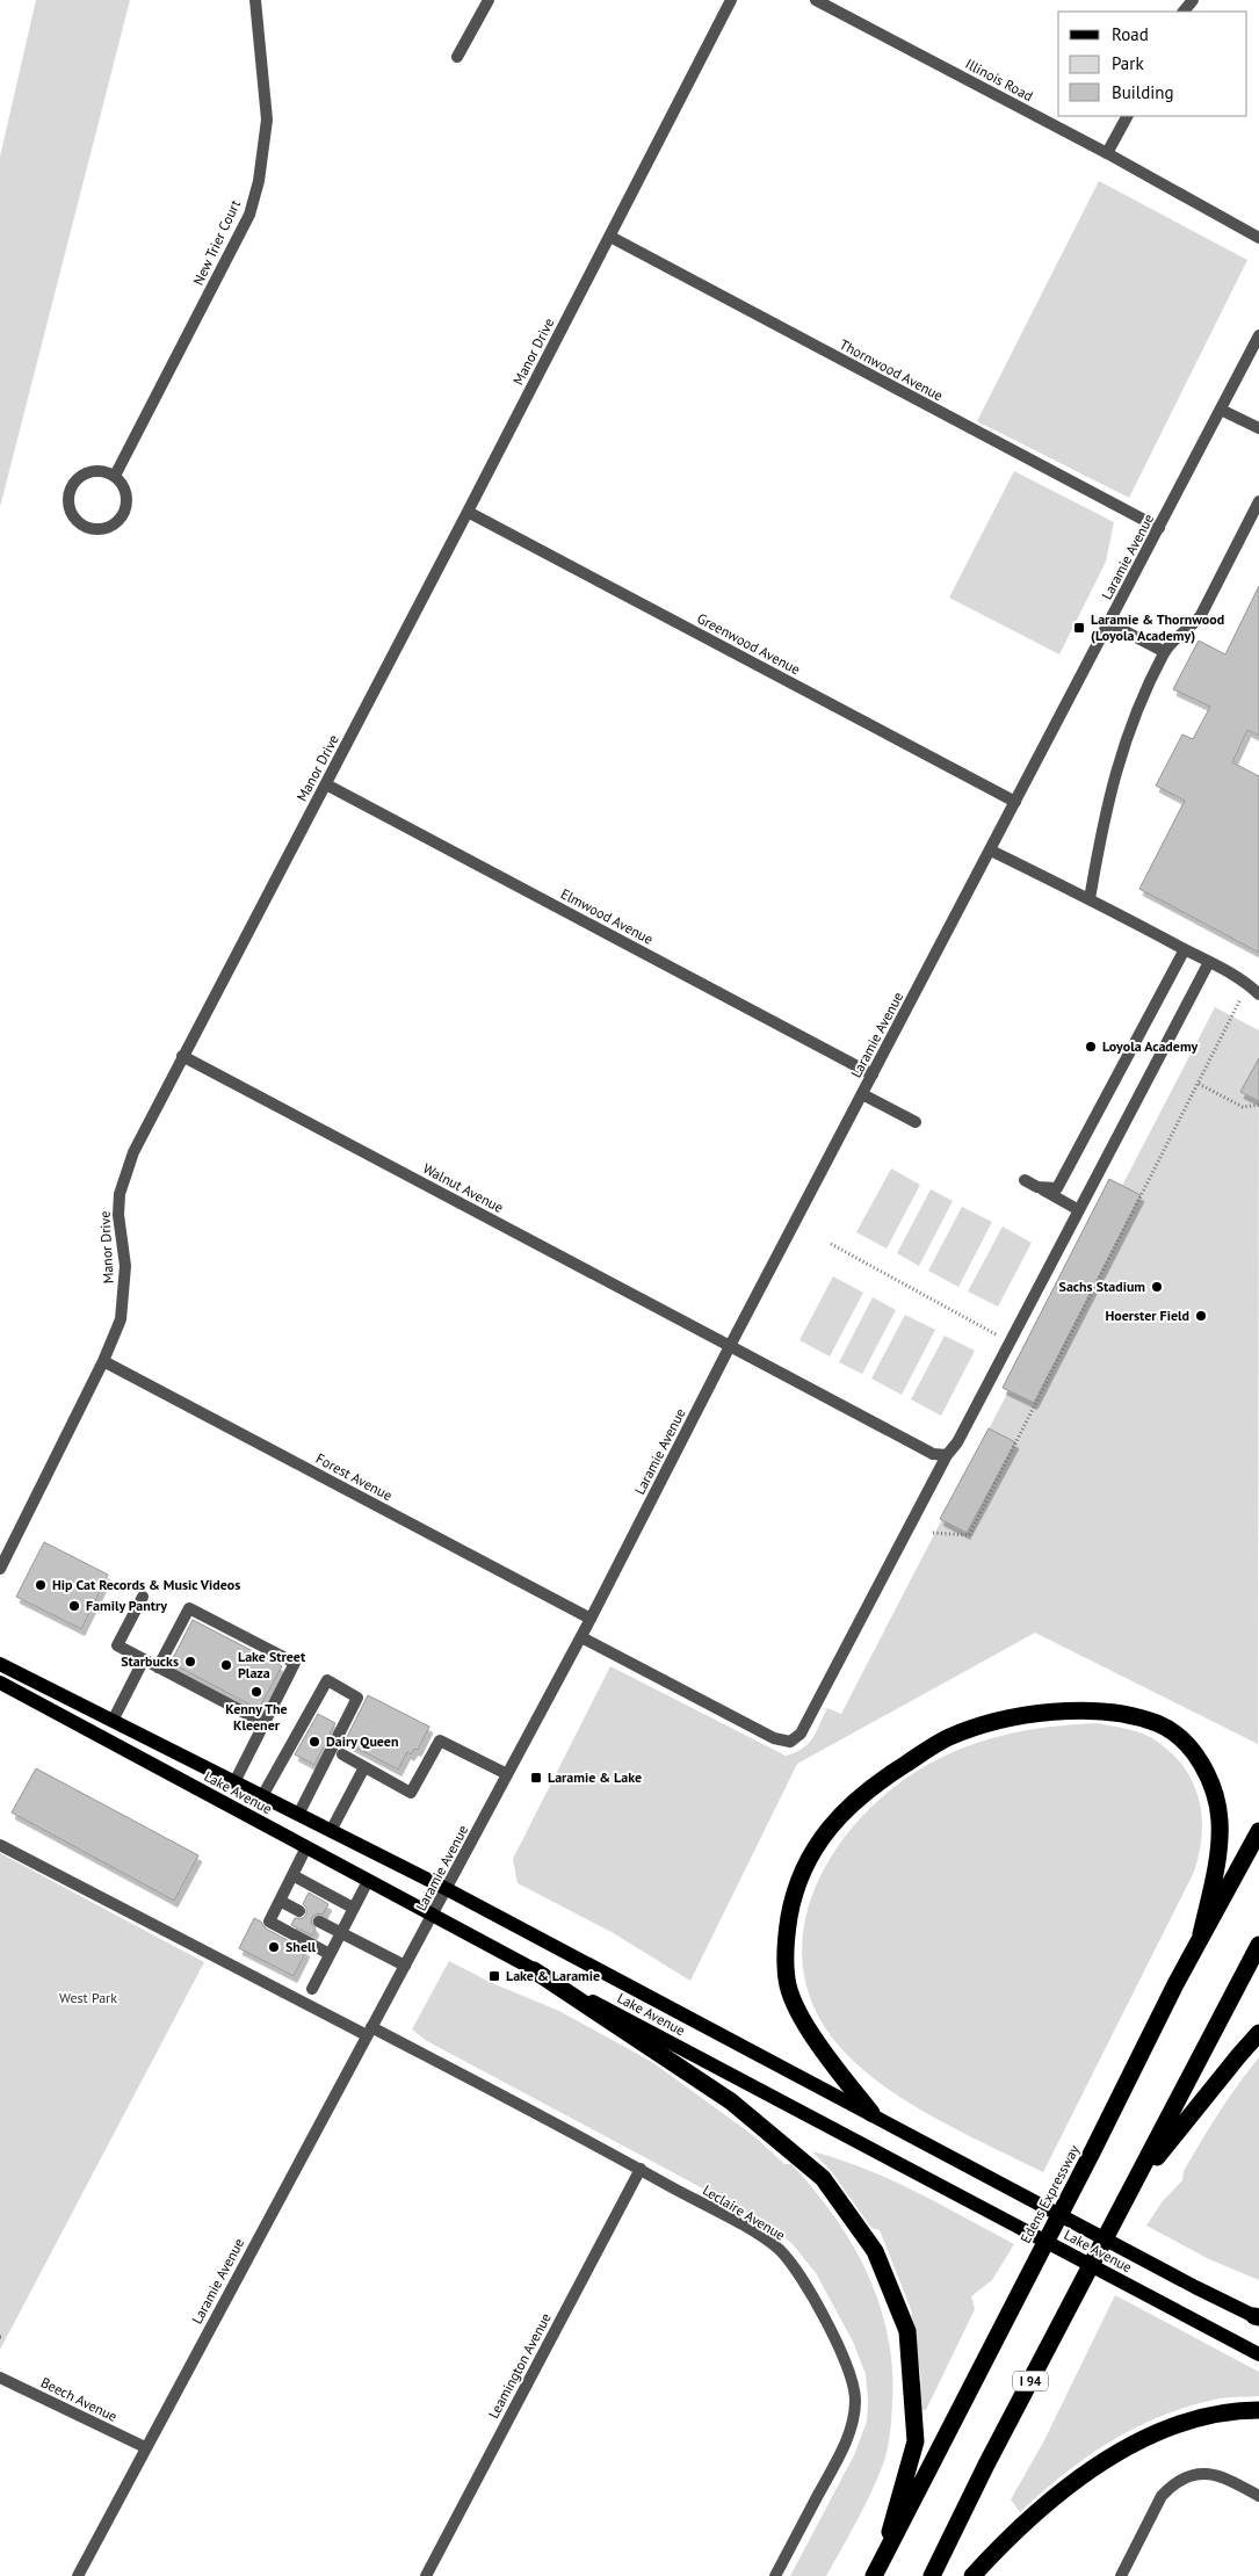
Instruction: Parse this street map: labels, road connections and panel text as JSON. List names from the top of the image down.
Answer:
{
  "streets": {
    "highway": ["Edens Expressway", "I 94"],
    "main road": ["Lake Avenue"],
    "street": [
      "Illinois Road",
      "New Trier Court",
      "Manor Drive",
      "Thornwood Avenue",
      "Laramie Avenue",
      "Greenwood Avenue",
      "Elmwood Avenue",
      "Walnut Avenue",
      "Forest Avenue",
      "Leclaire Avenue",
      "Leamington Avenue",
      "Beech Avenue"
    ]
  },
  "crossings": [
    ["Manor Drive", "Thornwood Avenue"],
    ["Manor Drive", "Greenwood Avenue"],
    ["Manor Drive", "Elmwood Avenue"],
    ["Manor Drive", "Walnut Avenue"],
    ["Manor Drive", "Forest Avenue"],
    ["Thornwood Avenue", "Laramie Avenue"],
    ["Laramie Avenue", "Greenwood Avenue"],
    ["Laramie Avenue", "Elmwood Avenue"],
    ["Laramie Avenue", "Walnut Avenue"],
    ["Laramie Avenue", "Forest Avenue"],
    ["Laramie Avenue", "Lake Avenue"],
    ["Laramie Avenue", "Leclaire Avenue"],
    ["Laramie Avenue", "Beech Avenue"],
    ["Leclaire Avenue", "Leamington Avenue"]
  ],
  "parks": ["West Park"],
  "places": {
    "transit": ["Laramie & Thornwood (Loyola Academy)", "Laramie & Lake", "Lake & Laramie"],
    "other": [
      "Loyola Academy",
      "Sachs Stadium",
      "Hoerster Field",
      "Hip Cat Records & Music Videos",
      "Family Pantry",
      "Starbucks",
      "Lake Street Plaza",
      "Kenny The Kleener",
      "Dairy Queen",
      "Shell"
    ]
  },
  "legend": ["Road", "Park", "Building"]
}
